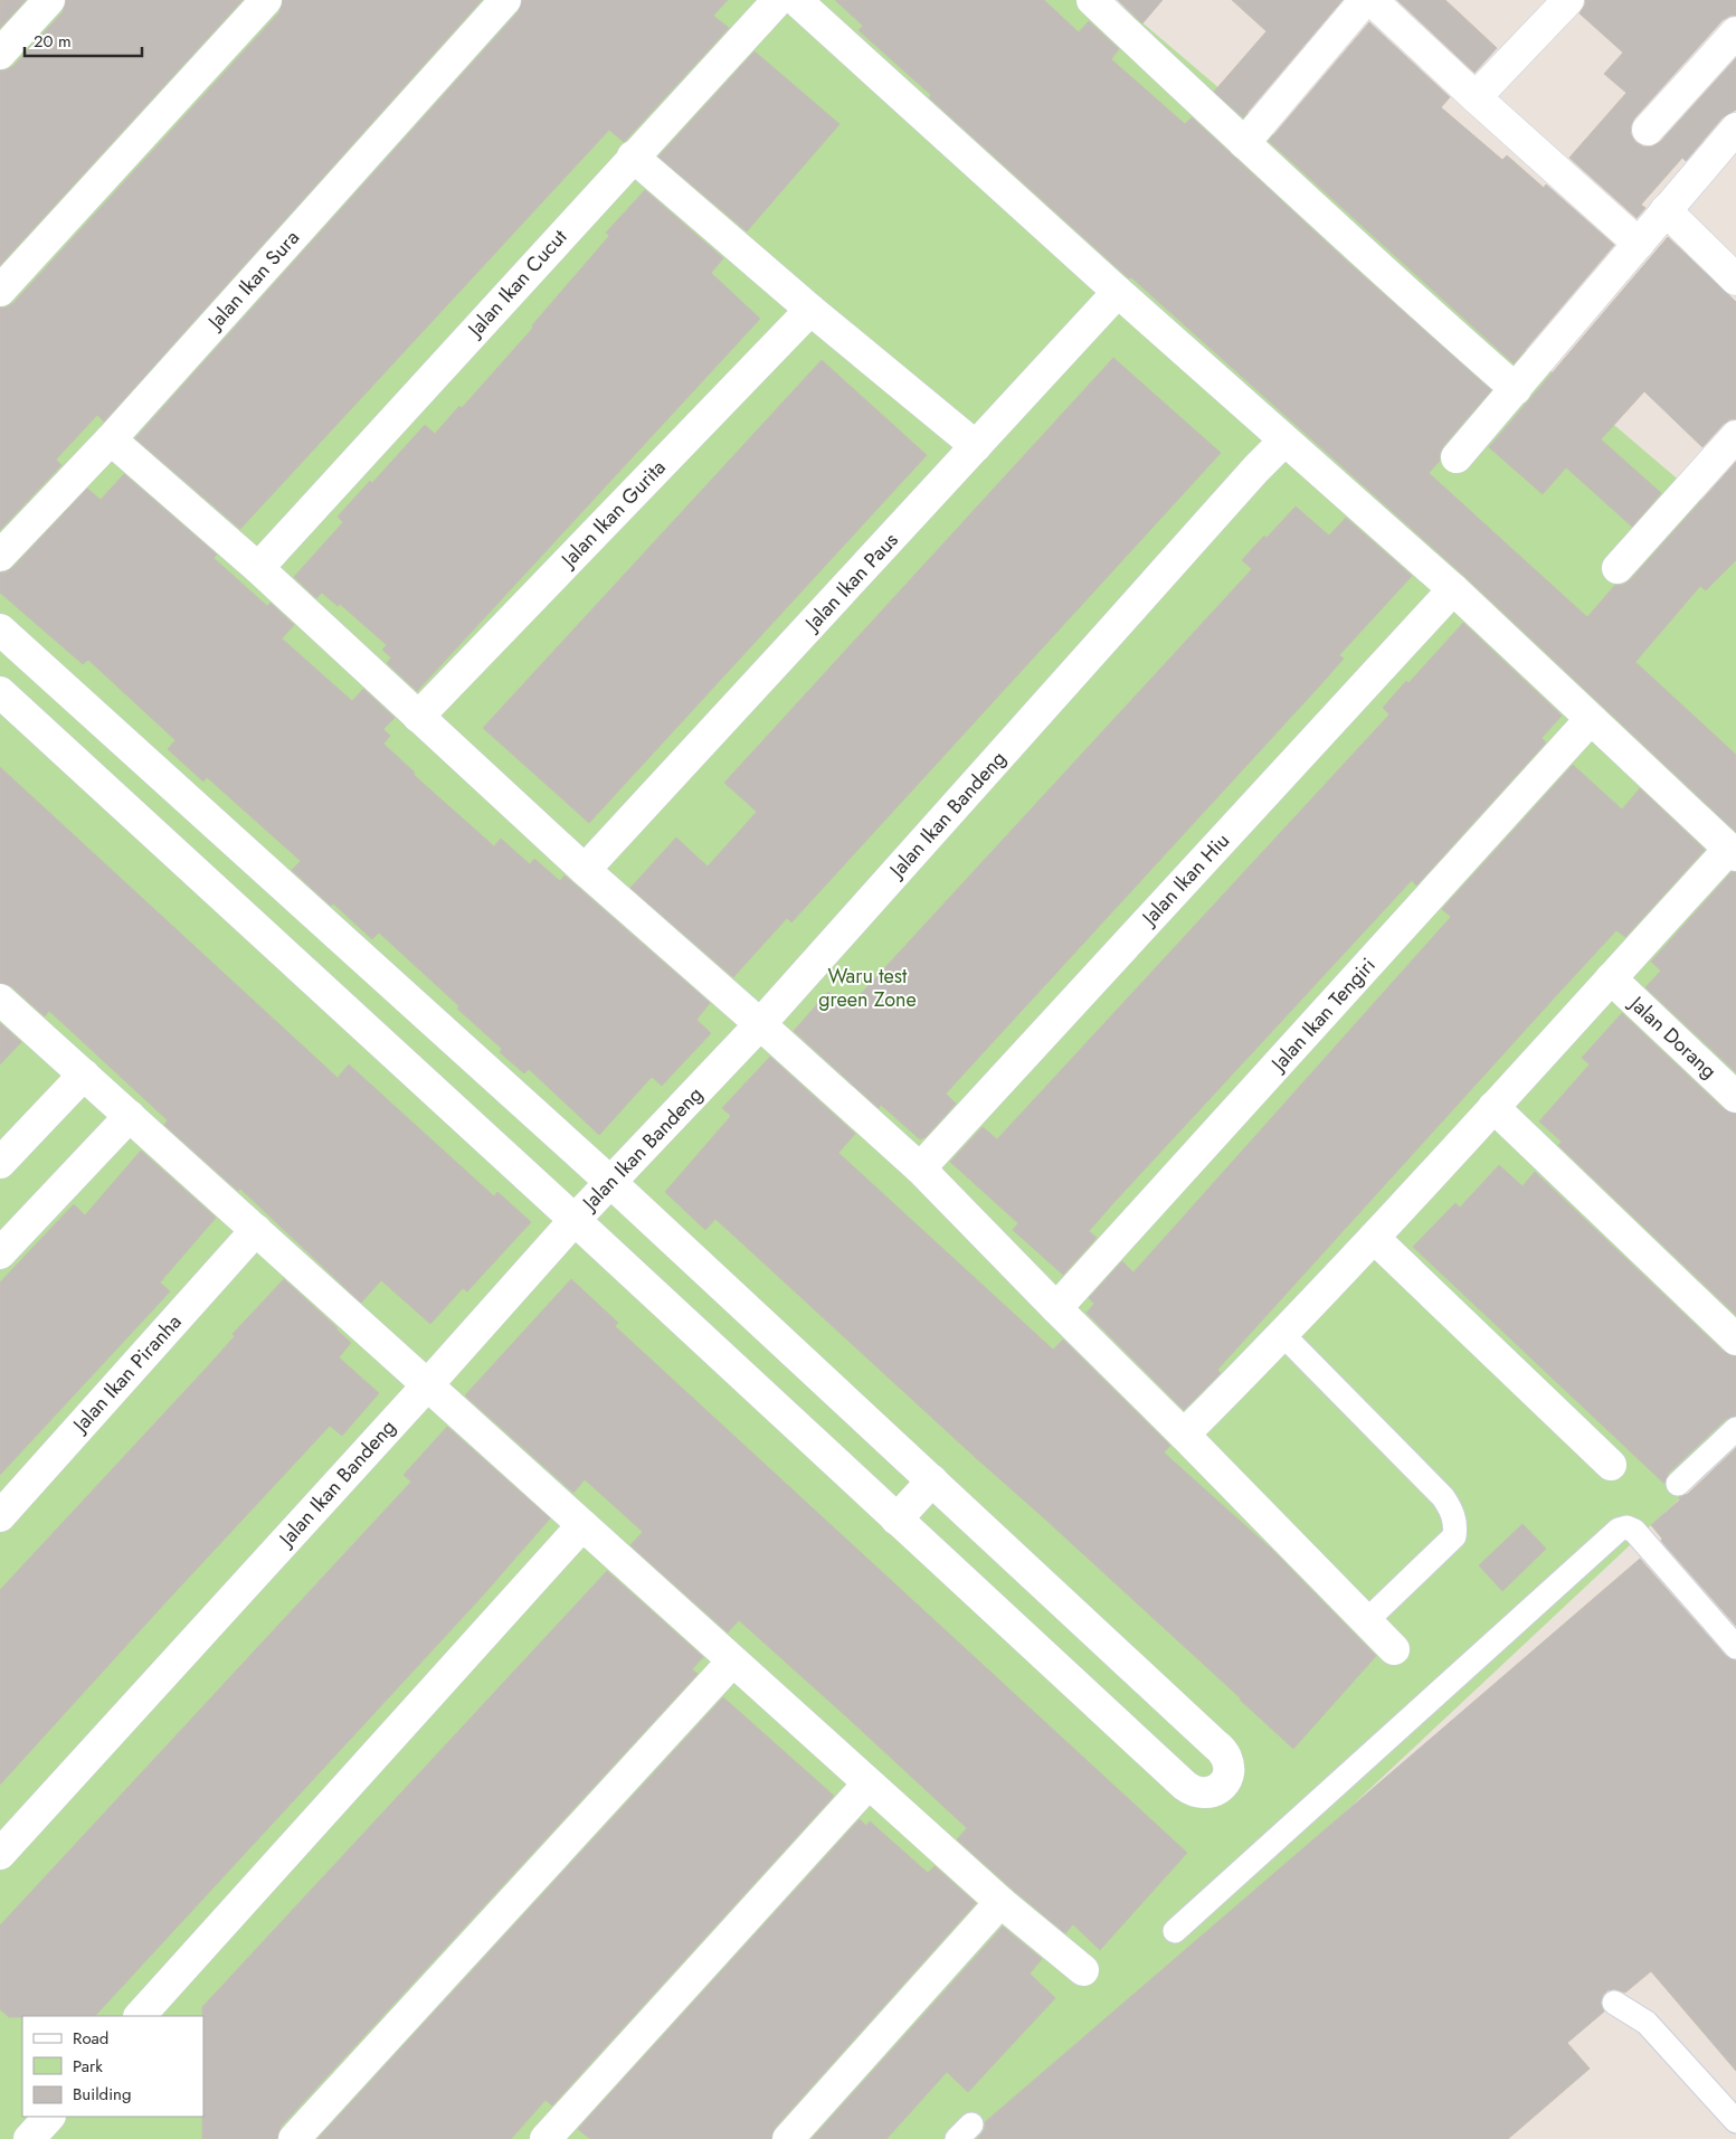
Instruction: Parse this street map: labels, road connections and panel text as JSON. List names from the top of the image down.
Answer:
{
  "streets": {
    "street": [
      "Jalan Ikan Sura",
      "Jalan Ikan Cucut",
      "Jalan Ikan Gurita",
      "Jalan Ikan Paus",
      "Jalan Ikan Bandeng",
      "Jalan Ikan Hiu",
      "Jalan Ikan Tengiri",
      "Jalan Dorang",
      "Jalan Ikan Piranha"
    ]
  },
  "parks": ["Waru test green Zone"],
  "legend": ["Road", "Park", "Building"],
  "scale_bar": "20 m"
}
